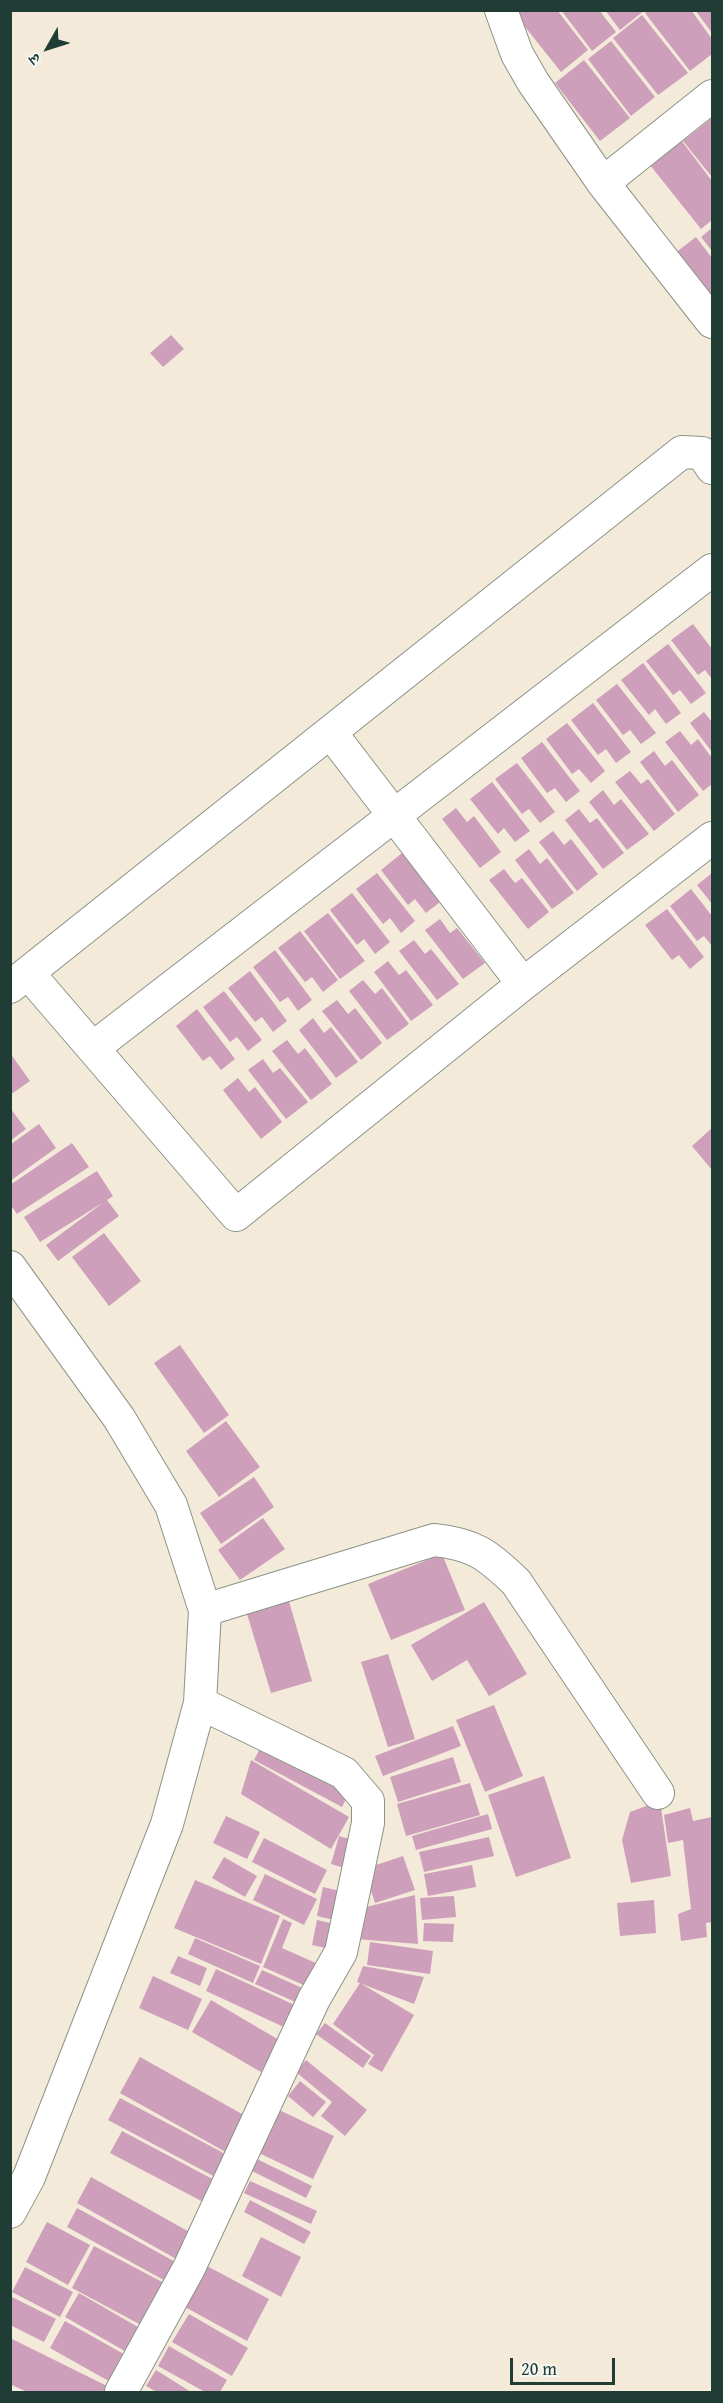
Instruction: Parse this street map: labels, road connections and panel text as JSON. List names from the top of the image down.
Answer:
{
  "scale_bar": "20 m",
  "north": "bottom left"
}
